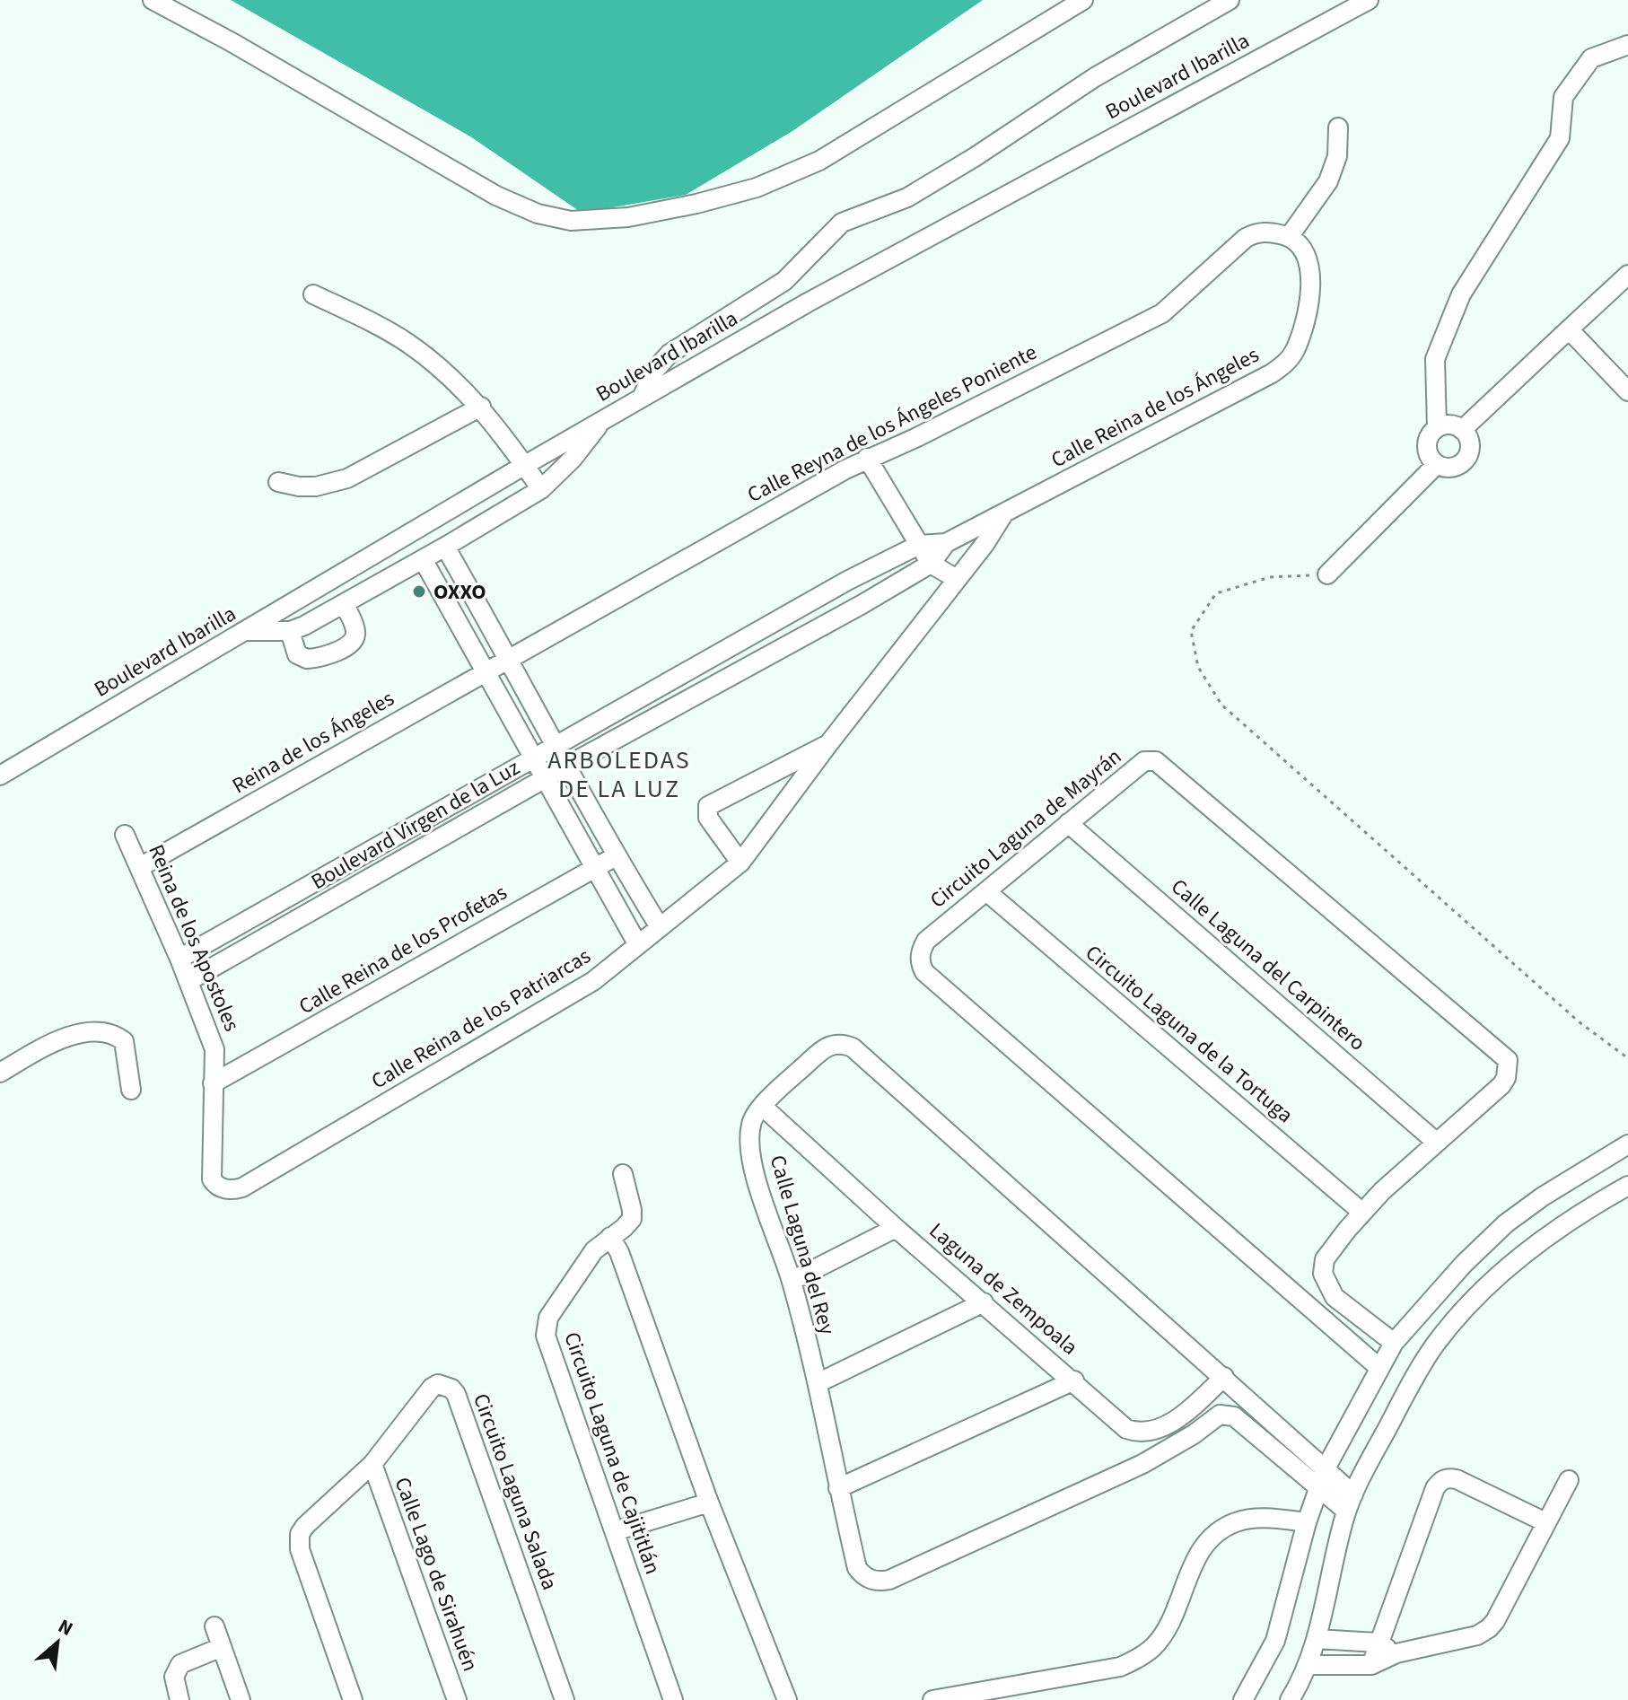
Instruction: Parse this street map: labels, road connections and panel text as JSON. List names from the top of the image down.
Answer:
{
  "streets": {
    "street": [
      "Boulevard Ibarilla",
      "Calle Reina de los Ángeles",
      "Calle Reyna de los Ángeles Poniente",
      "Reina de los Ángeles",
      "Boulevard Virgen de la Luz",
      "Circuito Laguna de Mayrán",
      "Reina de los Apostoles",
      "Calle Reina de los Profetas",
      "Calle Laguna del Carpintero",
      "Calle Reina de los Patriarcas",
      "Circuito Laguna de la Tortuga",
      "Calle Laguna del Rey",
      "Laguna de Zempoala",
      "Circuito Laguna de Cajititlán",
      "Circuito Laguna Salada",
      "Calle Lago de Sirahuén"
    ]
  },
  "crossings": [
    ["Calle Reina de los Ángeles", "Calle Reyna de los Ángeles Poniente"],
    ["Calle Reina de los Ángeles", "Boulevard Virgen de la Luz"],
    ["Calle Reina de los Ángeles", "Calle Reina de los Patriarcas"],
    ["Calle Reyna de los Ángeles Poniente", "Reina de los Ángeles"],
    ["Reina de los Ángeles", "Reina de los Apostoles"],
    ["Boulevard Virgen de la Luz", "Reina de los Apostoles"],
    ["Circuito Laguna de Mayrán", "Calle Laguna del Carpintero"],
    ["Circuito Laguna de Mayrán", "Circuito Laguna de la Tortuga"],
    ["Reina de los Apostoles", "Calle Reina de los Profetas"],
    ["Reina de los Apostoles", "Calle Reina de los Patriarcas"],
    ["Calle Laguna del Rey", "Laguna de Zempoala"],
    ["Circuito Laguna Salada", "Calle Lago de Sirahuén"]
  ],
  "districts": ["ARBOLEDAS DE LA LUZ"],
  "places": ["OXXO"],
  "north": "top right"
}
